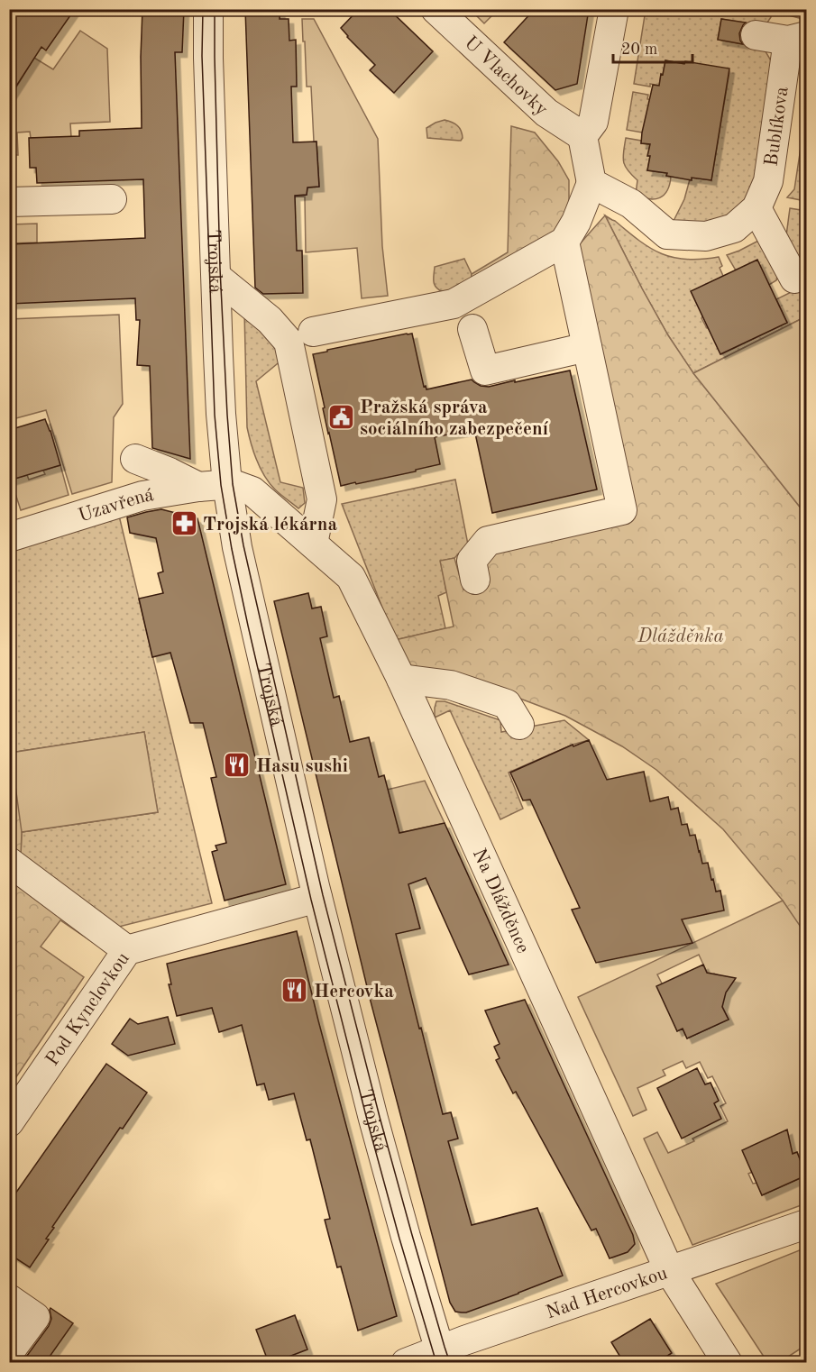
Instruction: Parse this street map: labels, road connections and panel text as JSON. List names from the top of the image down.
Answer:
{
  "streets": {
    "street": [
      "U Vlachovky",
      "Bublíkova",
      "Trojská",
      "Uzavřená",
      "Na Dlážděnce",
      "Pod Kynclovkou",
      "Nad Hercovkou"
    ]
  },
  "crossings": [
    ["Trojská", "Uzavřená"],
    ["Trojská", "Na Dlážděnce"],
    ["Trojská", "Pod Kynclovkou"],
    ["Trojská", "Nad Hercovkou"],
    ["Uzavřená", "Na Dlážděnce"],
    ["Na Dlážděnce", "Nad Hercovkou"]
  ],
  "parks": ["Dlážděnka"],
  "places": {
    "public building": ["Pražská správa sociálního zabezpečení"],
    "pharmacy": ["Trojská lékárna"],
    "restaurant": ["Hasu sushi", "Hercovka"]
  },
  "scale_bar": "20 m"
}
